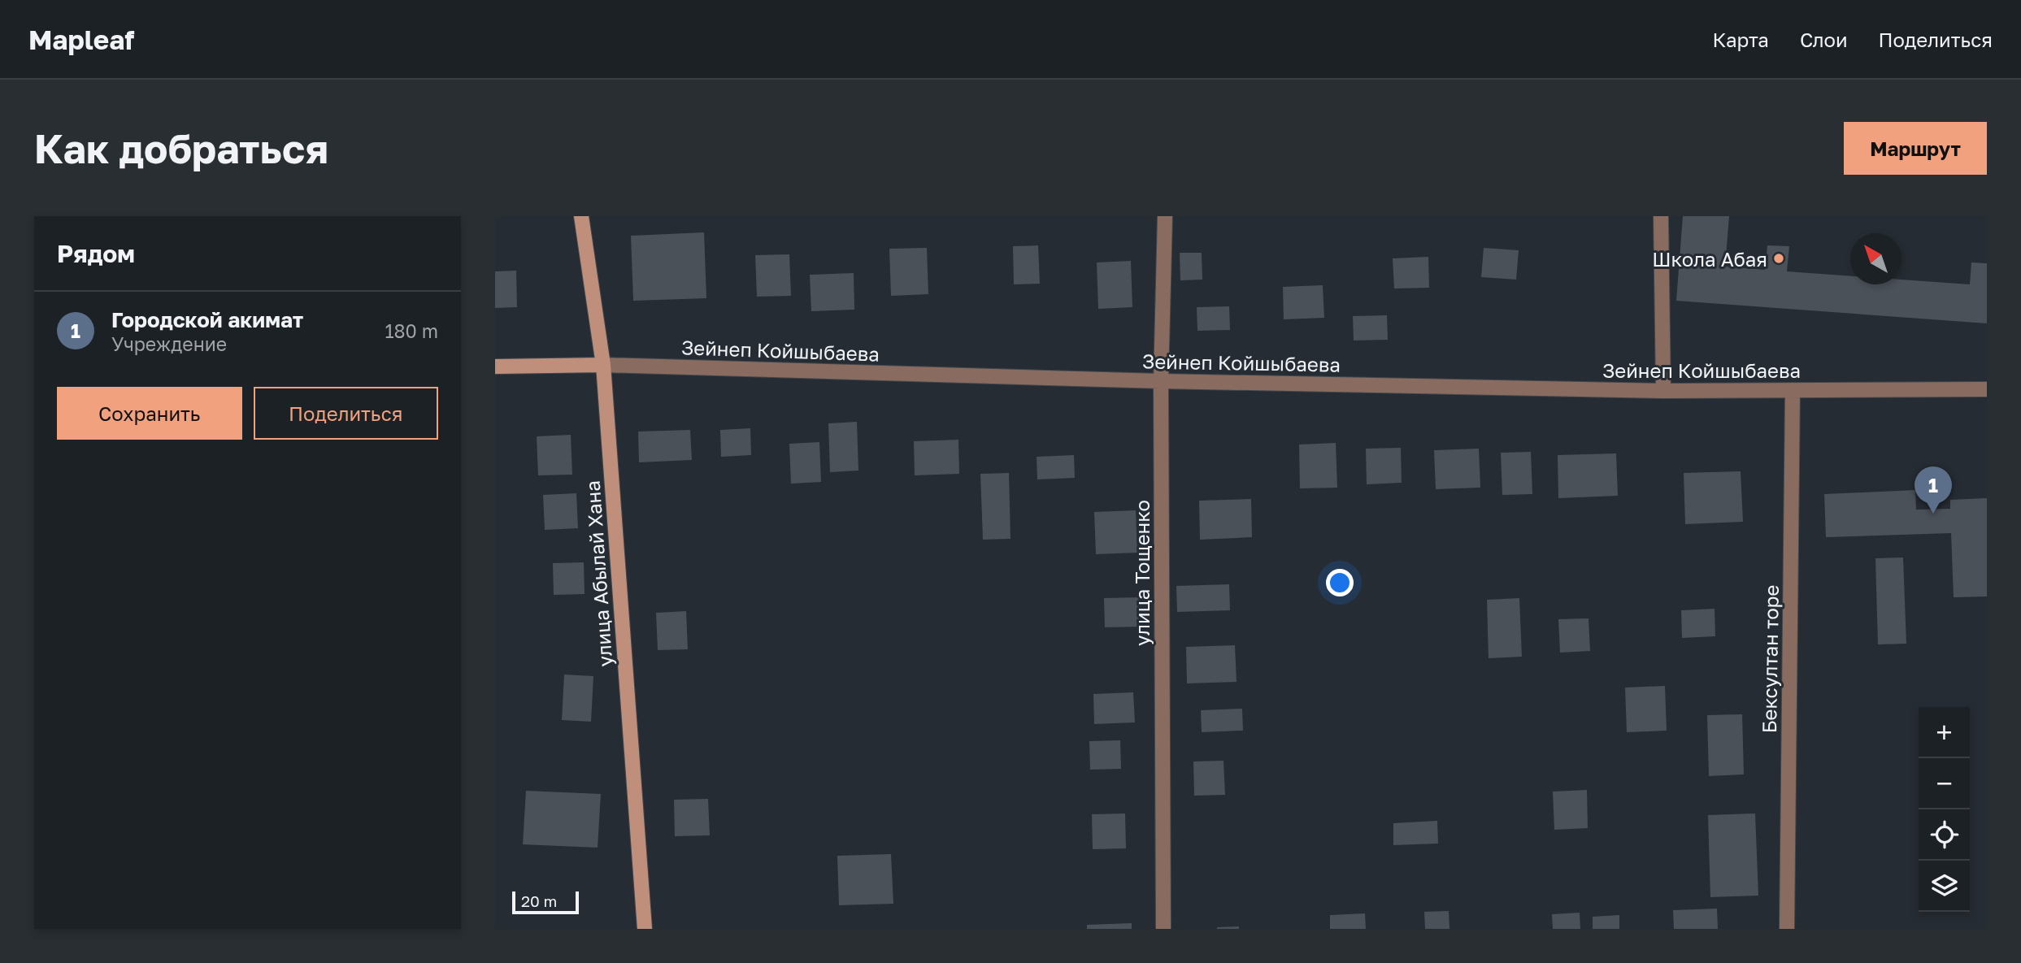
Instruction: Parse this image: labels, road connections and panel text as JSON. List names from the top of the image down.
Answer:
{
  "streets": {
    "street": [
      "Зейнеп Койшыбаева",
      "улица Тощенко",
      "улица Абылай Хана",
      "Бексултан торе"
    ]
  },
  "crossings": [
    ["Зейнеп Койшыбаева", "улица Тощенко"],
    ["Зейнеп Койшыбаева", "улица Абылай Хана"],
    ["Зейнеп Койшыбаева", "Бексултан торе"]
  ],
  "places": ["Школа Абая"],
  "scale_bar": "20 m",
  "north": "top left",
  "page": {
    "header": "Mapleaf",
    "nav": ["Карта", "Слои", "Поделиться"],
    "buttons": [
      "Маршрут",
      ["Сохранить", "Поделиться"]
    ],
    "title": "Как добраться",
    "heading": "Рядом",
    "list": [
      {
        "mark": "1",
        "name": "Городской акимат",
        "note": "Учреждение",
        "value": "180 m"
      }
    ],
    "pins": "1",
    "map_buttons": ["+", "−"],
    "scale": "20 m"
  }
}
